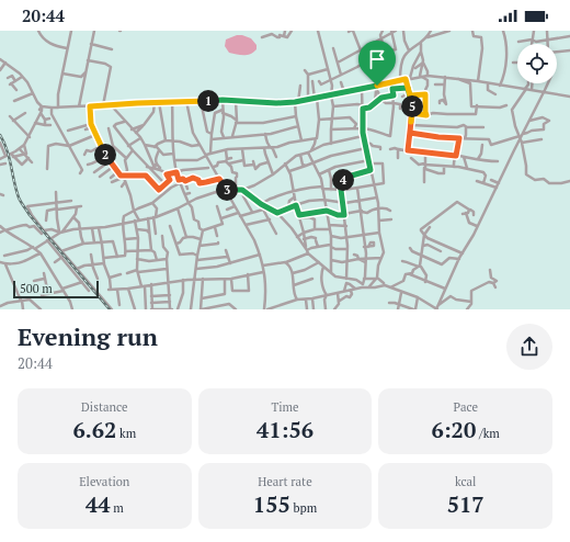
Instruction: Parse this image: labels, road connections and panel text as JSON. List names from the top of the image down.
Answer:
{
  "scale_bar": "500 m",
  "page": {
    "status": "20:44",
    "pins": [
      "1",
      "5",
      "2",
      "4",
      "3"
    ],
    "scale": "500 m",
    "heading": ["Evening run", "20:44"],
    "stats": [
      ["Distance", "6.62 km"],
      ["Time", "41:56"],
      ["Pace", "6:20 /km"],
      ["Elevation", "44 m"],
      ["Heart rate", "155 bpm"],
      ["kcal", "517"]
    ]
  }
}
